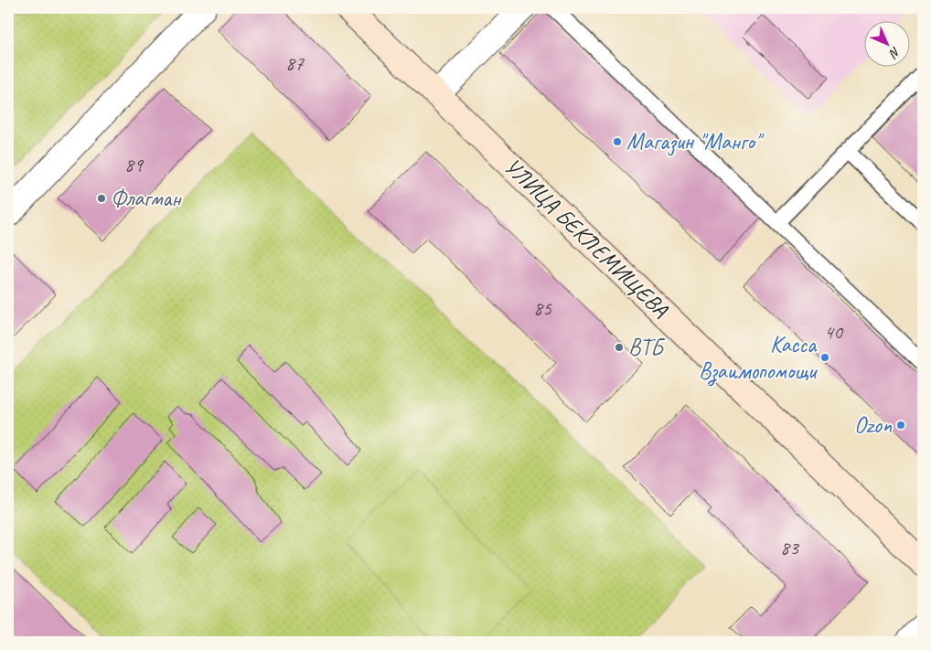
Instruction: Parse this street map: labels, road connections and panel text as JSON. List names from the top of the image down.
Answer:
{
  "streets": {
    "main road": ["УЛИЦА БЕКЛЕМИЩЕВА"]
  },
  "places": [
    "Магазин \"Манго\"",
    "Флагман",
    "ВТБ",
    "Касса Взаимопомощи",
    "Ozon"
  ],
  "house_numbers": [
    "87",
    "89",
    "85",
    "40",
    "83"
  ],
  "north": "bottom right"
}
